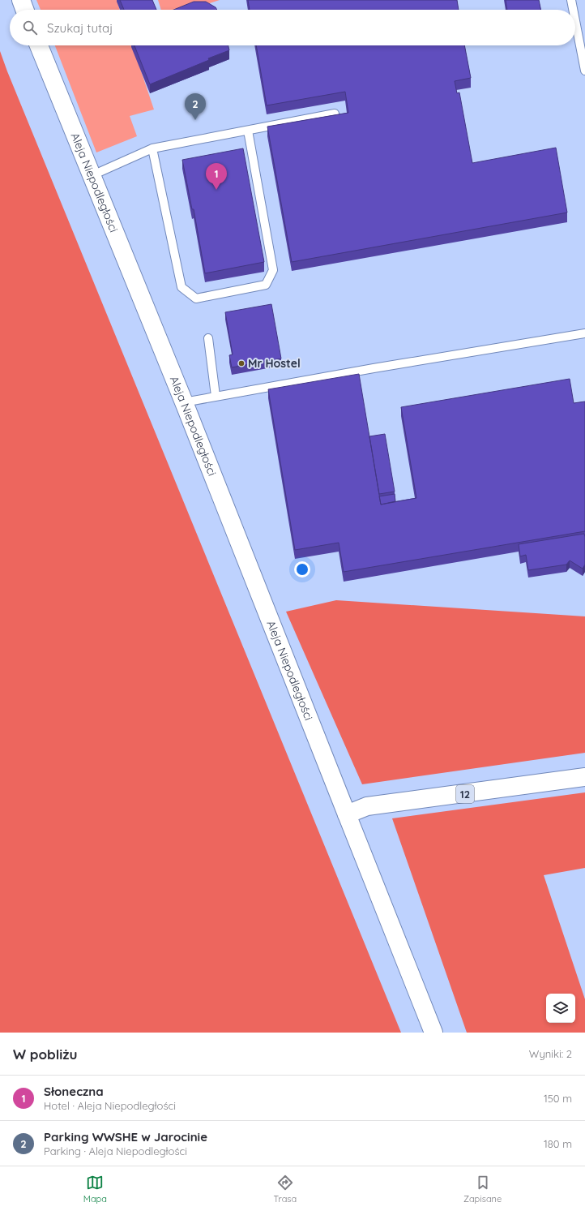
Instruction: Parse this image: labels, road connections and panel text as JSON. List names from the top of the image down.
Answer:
{
  "streets": {
    "main road": ["Aleja Niepodległości", "12"]
  },
  "crossings": [
    ["Aleja Niepodległości", "12"]
  ],
  "places": ["Mr Hostel"],
  "page": {
    "search": "Szukaj tutaj",
    "pins": ["2", "1"],
    "heading": ["W pobliżu", "Wyniki: 2"],
    "list": [
      {
        "mark": "1",
        "name": "Słoneczna",
        "note": "Hotel · Aleja Niepodległości",
        "value": "150 m"
      },
      {
        "mark": "2",
        "name": "Parking WWSHE w Jarocinie",
        "note": "Parking · Aleja Niepodległości",
        "value": "180 m"
      }
    ],
    "nav": ["Mapa", "Trasa", "Zapisane"]
  }
}
